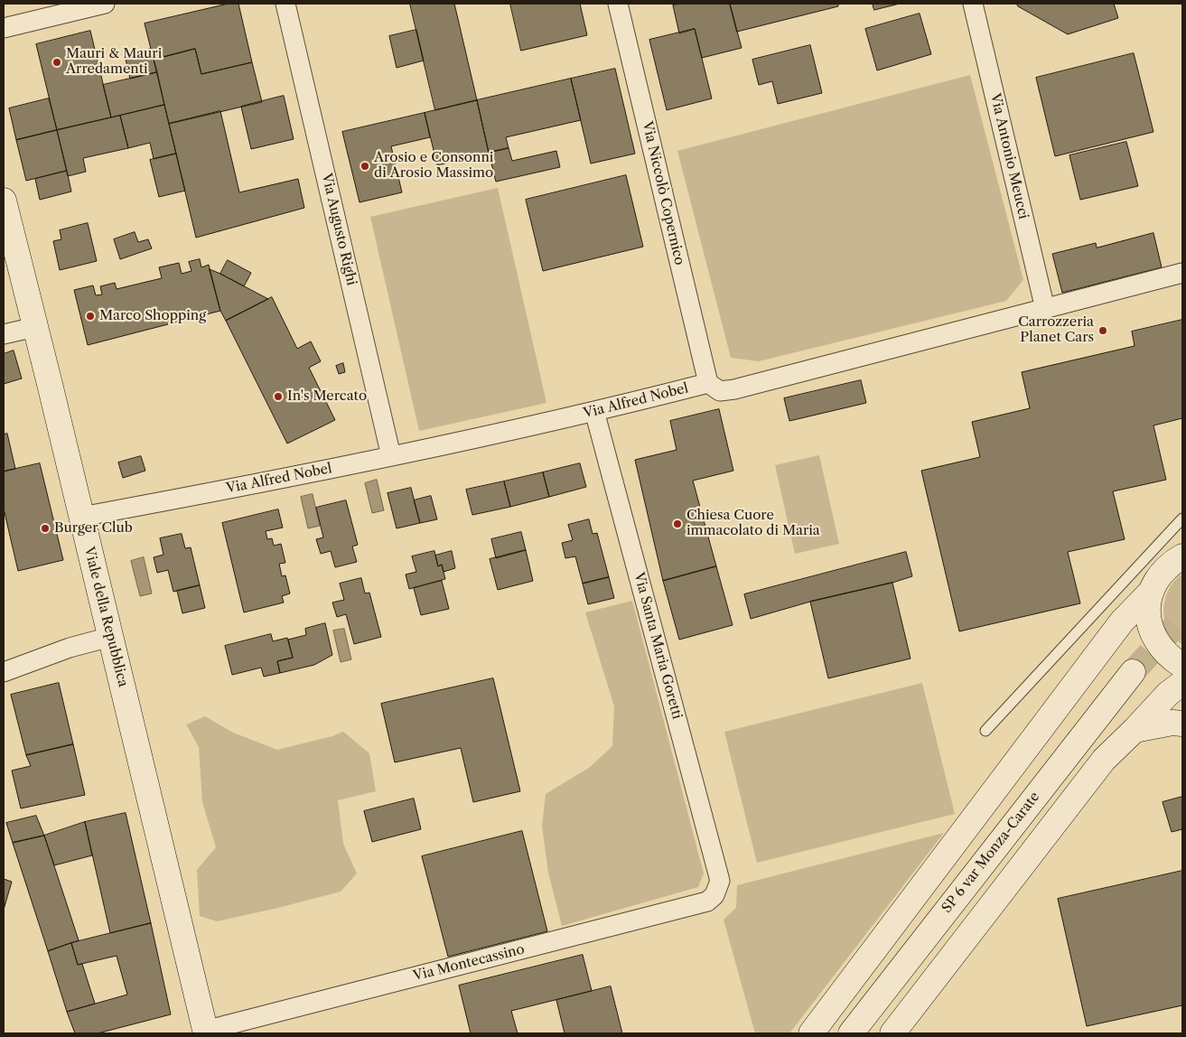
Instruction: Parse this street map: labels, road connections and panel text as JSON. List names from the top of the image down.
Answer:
{
  "streets": {
    "main road": ["Viale della Repubblica", "SP 6 var Monza-Carate"],
    "street": [
      "Via Antonio Meucci",
      "Via Niccolò Copernico",
      "Via Augusto Righi",
      "Via Alfred Nobel",
      "Via Santa Maria Goretti",
      "Via Montecassino"
    ]
  },
  "crossings": [
    ["Via Niccolò Copernico", "Via Alfred Nobel"],
    ["Via Augusto Righi", "Via Alfred Nobel"],
    ["Via Alfred Nobel", "Viale della Repubblica"],
    ["Via Alfred Nobel", "Via Santa Maria Goretti"],
    ["Viale della Repubblica", "Via Montecassino"],
    ["Via Santa Maria Goretti", "Via Montecassino"]
  ],
  "places": [
    "Mauri & Mauri Arredamenti",
    "Arosio e Consonni di Arosio Massimo",
    "Marco Shopping",
    "Carrozzeria Planet Cars",
    "In's Mercato",
    "Chiesa Cuore immacolato di Maria",
    "Burger Club"
  ]
}
